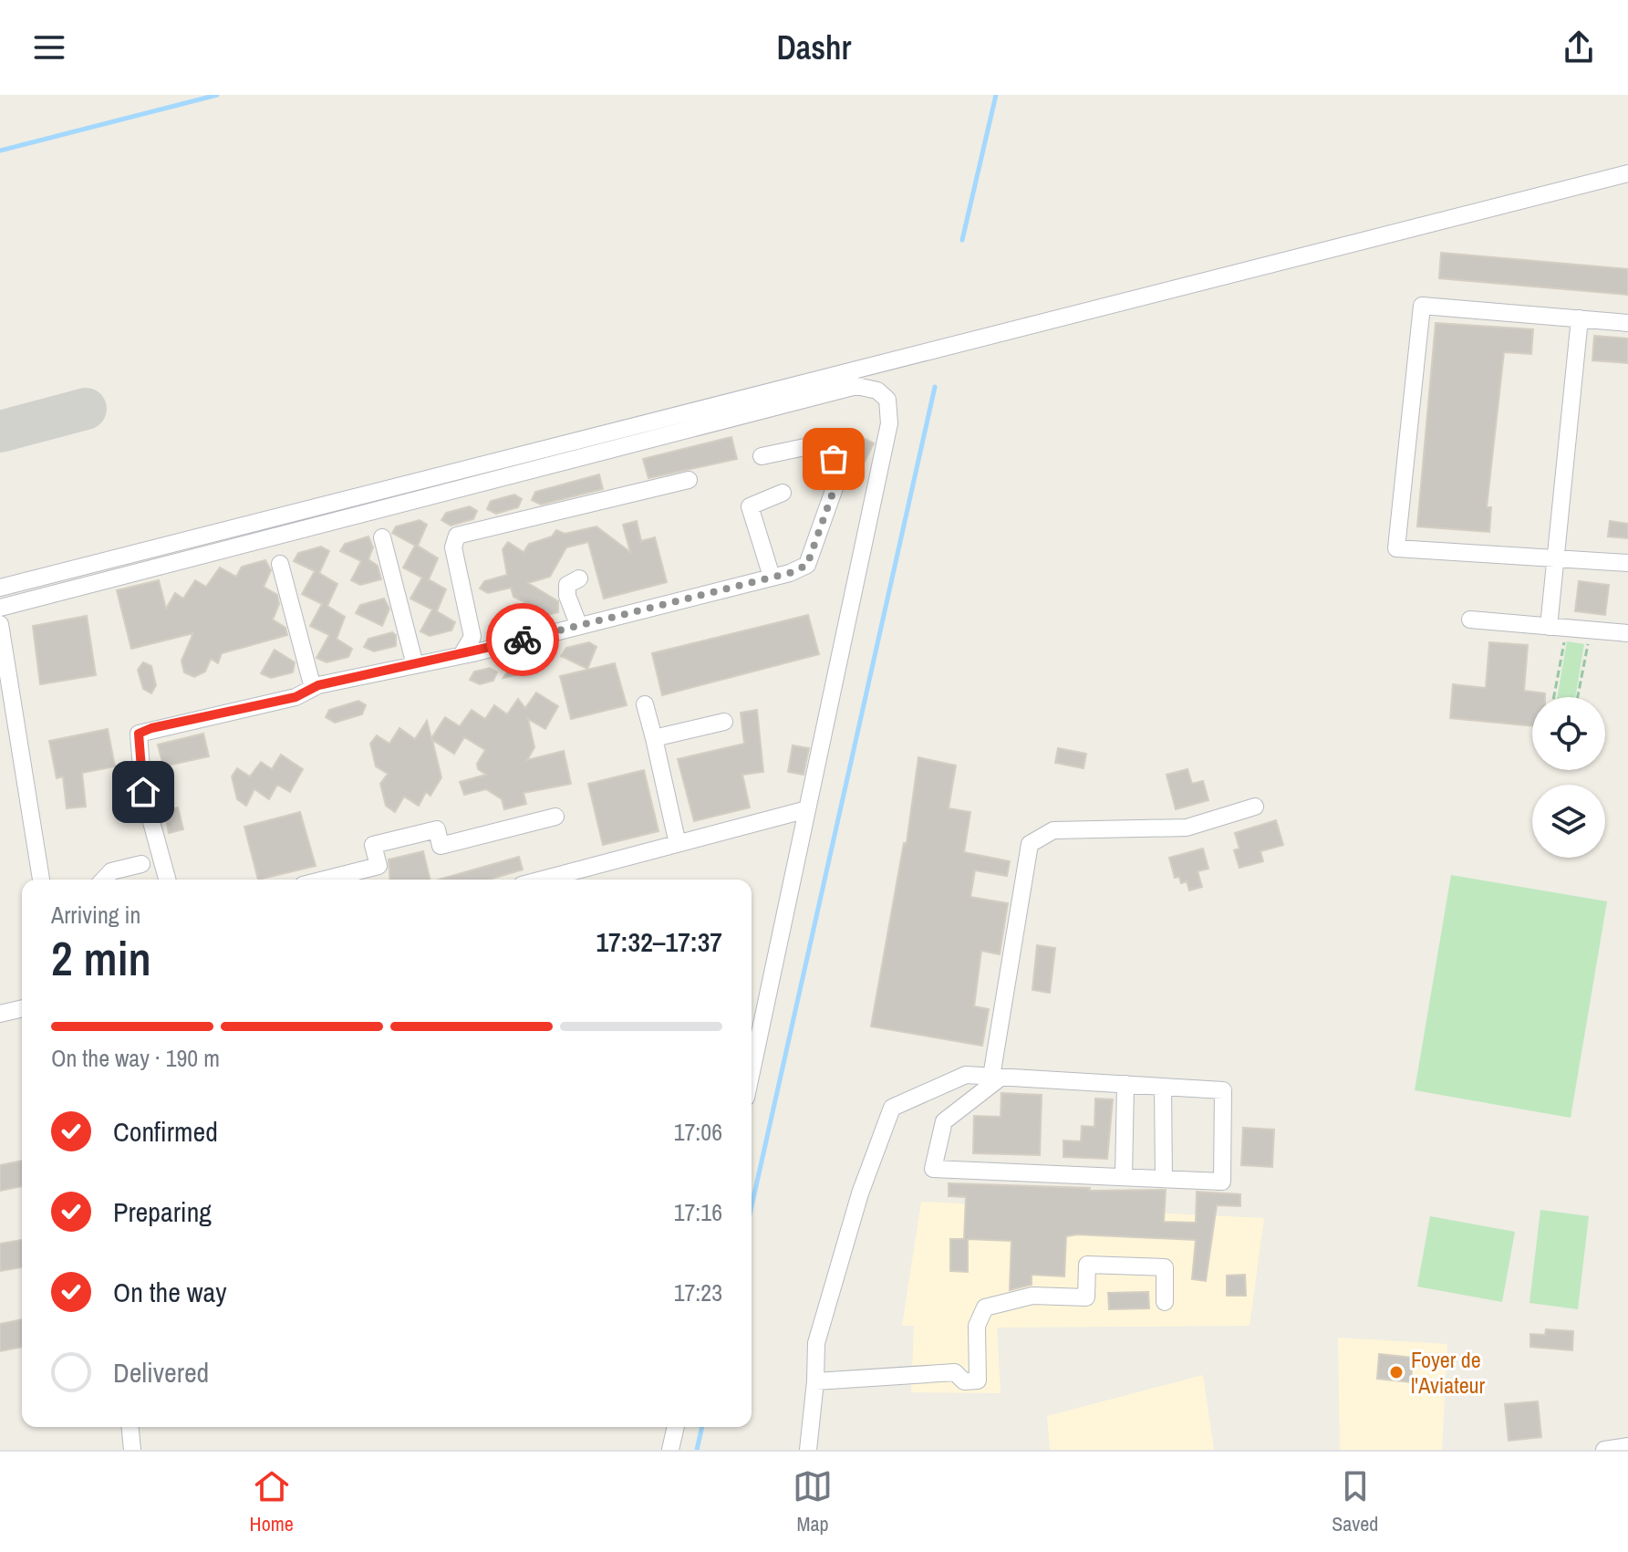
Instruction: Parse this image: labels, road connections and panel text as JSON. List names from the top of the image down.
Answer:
{
  "places": ["Foyer de l'Aviateur"],
  "page": {
    "header": "Dashr",
    "heading": ["2 min", "Arriving in", "17:32–17:37"],
    "bar": "On the way · 190 m",
    "list": [
      ["Confirmed", "17:06"],
      ["Preparing", "17:16"],
      ["On the way", "17:23"],
      "Delivered"
    ],
    "tabs": ["Home", "Map", "Saved"]
  }
}
